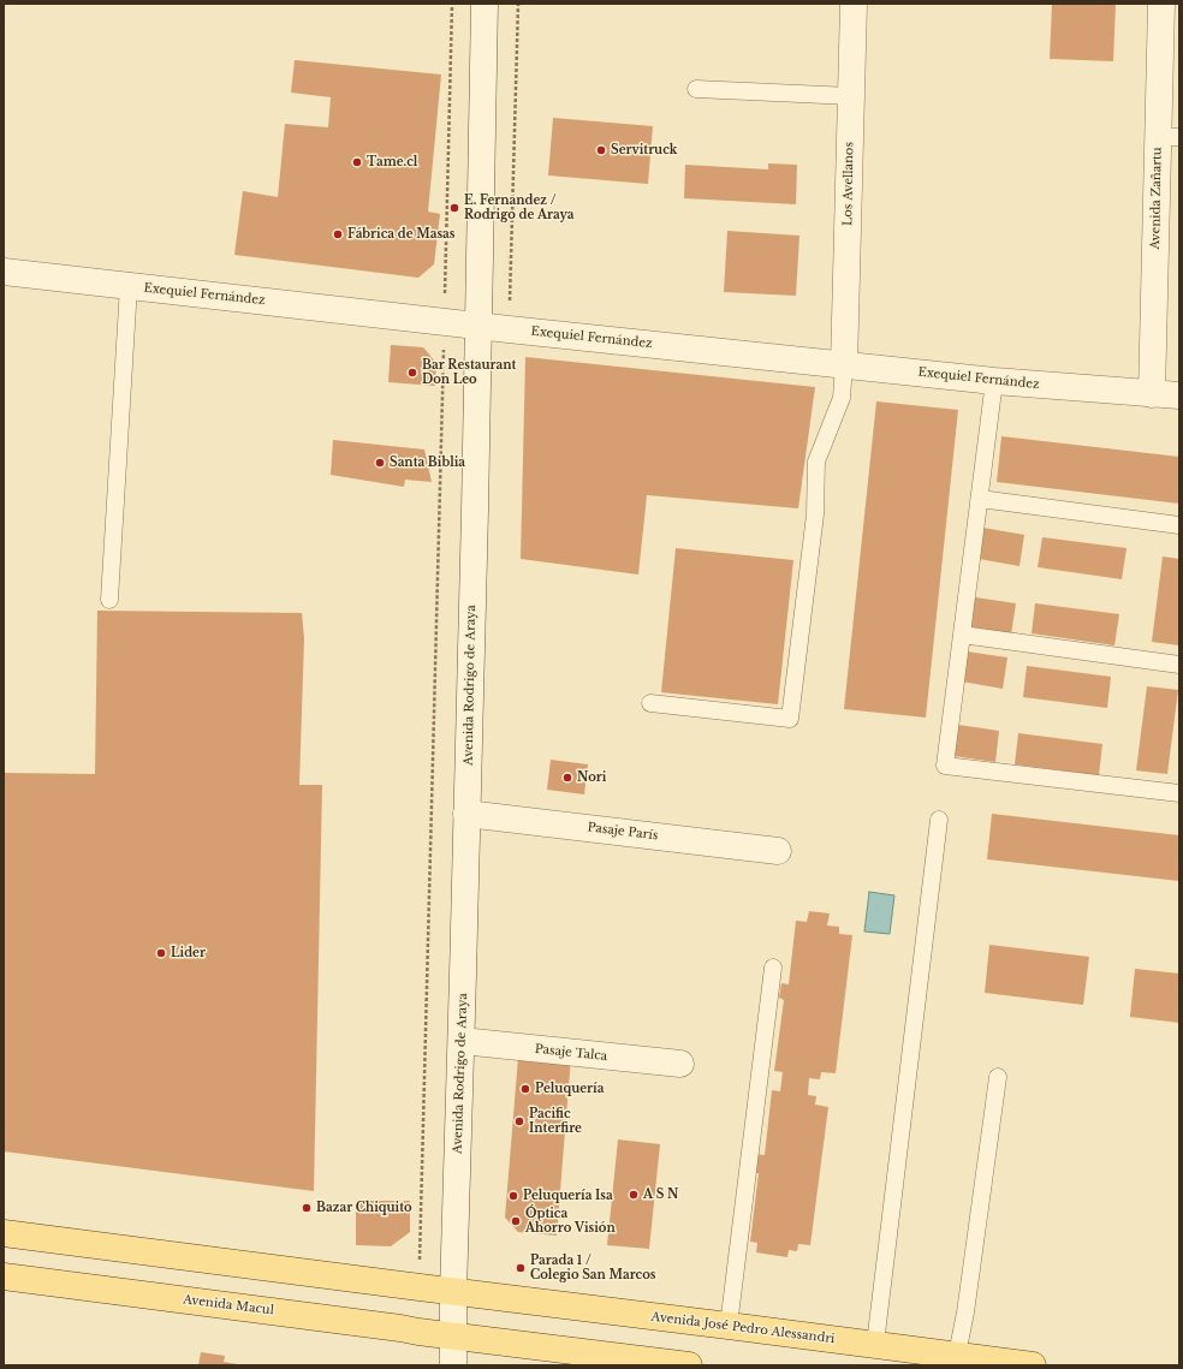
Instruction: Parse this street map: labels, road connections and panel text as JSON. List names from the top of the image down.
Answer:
{
  "streets": {
    "main road": ["Avenida Macul", "Avenida José Pedro Alessandri"],
    "street": [
      "Los Avellanos",
      "Avenida Zañartu",
      "Exequiel Fernández",
      "Avenida Rodrigo de Araya",
      "Pasaje París",
      "Pasaje Talca"
    ]
  },
  "crossings": [
    ["Los Avellanos", "Exequiel Fernández"],
    ["Avenida Zañartu", "Exequiel Fernández"],
    ["Exequiel Fernández", "Avenida Rodrigo de Araya"],
    ["Avenida Rodrigo de Araya", "Pasaje París"],
    ["Avenida Rodrigo de Araya", "Pasaje Talca"],
    ["Avenida Rodrigo de Araya", "Avenida Macul"],
    ["Avenida Rodrigo de Araya", "Avenida José Pedro Alessandri"]
  ],
  "places": [
    "Servitruck",
    "Tame.cl",
    "E. Fernandez / Rodrigo de Araya",
    "Fábrica de Masas",
    "Bar Restaurant Don Leo",
    "Santa Biblia",
    "Nori",
    "Lider",
    "Peluquería",
    "Pacific Interfire",
    "A S N",
    "Peluquería Isa",
    "Bazar Chiquito",
    "Óptica Ahorro Visión",
    "Parada 1 / Colegio San Marcos"
  ]
}
